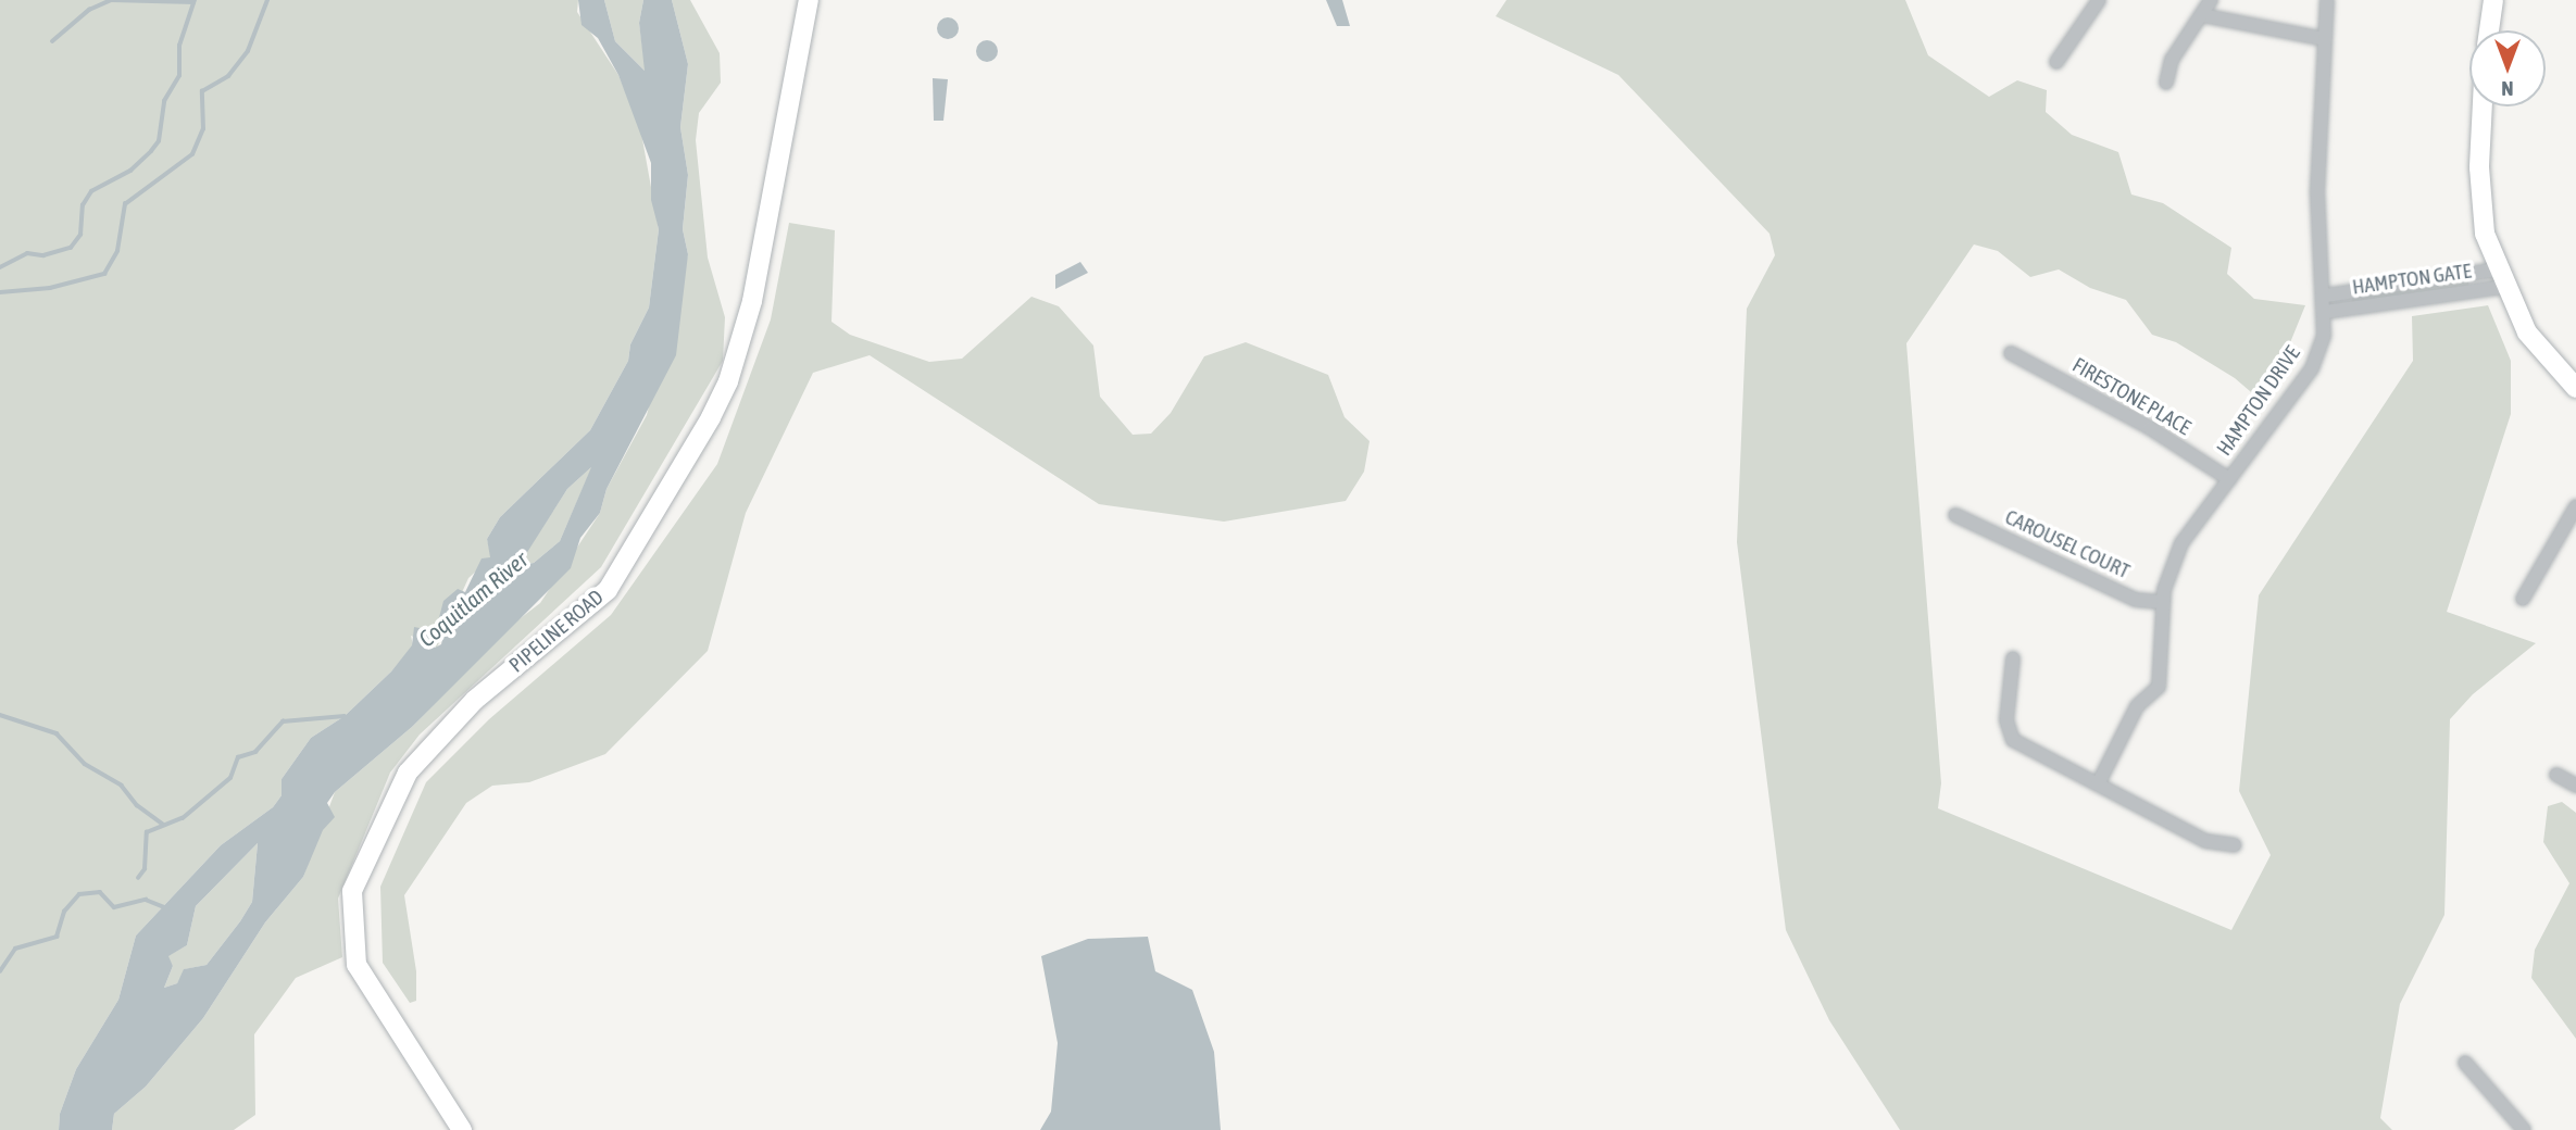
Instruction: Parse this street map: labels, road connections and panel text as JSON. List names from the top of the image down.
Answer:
{
  "streets": {
    "street": [
      "HAMPTON GATE",
      "FIRESTONE PLACE",
      "HAMPTON DRIVE",
      "CAROUSEL COURT",
      "PIPELINE ROAD"
    ]
  },
  "crossings": [
    ["HAMPTON GATE", "HAMPTON DRIVE"],
    ["FIRESTONE PLACE", "HAMPTON DRIVE"],
    ["HAMPTON DRIVE", "CAROUSEL COURT"]
  ],
  "water": ["Coquitlam River"],
  "north": "bottom"
}
